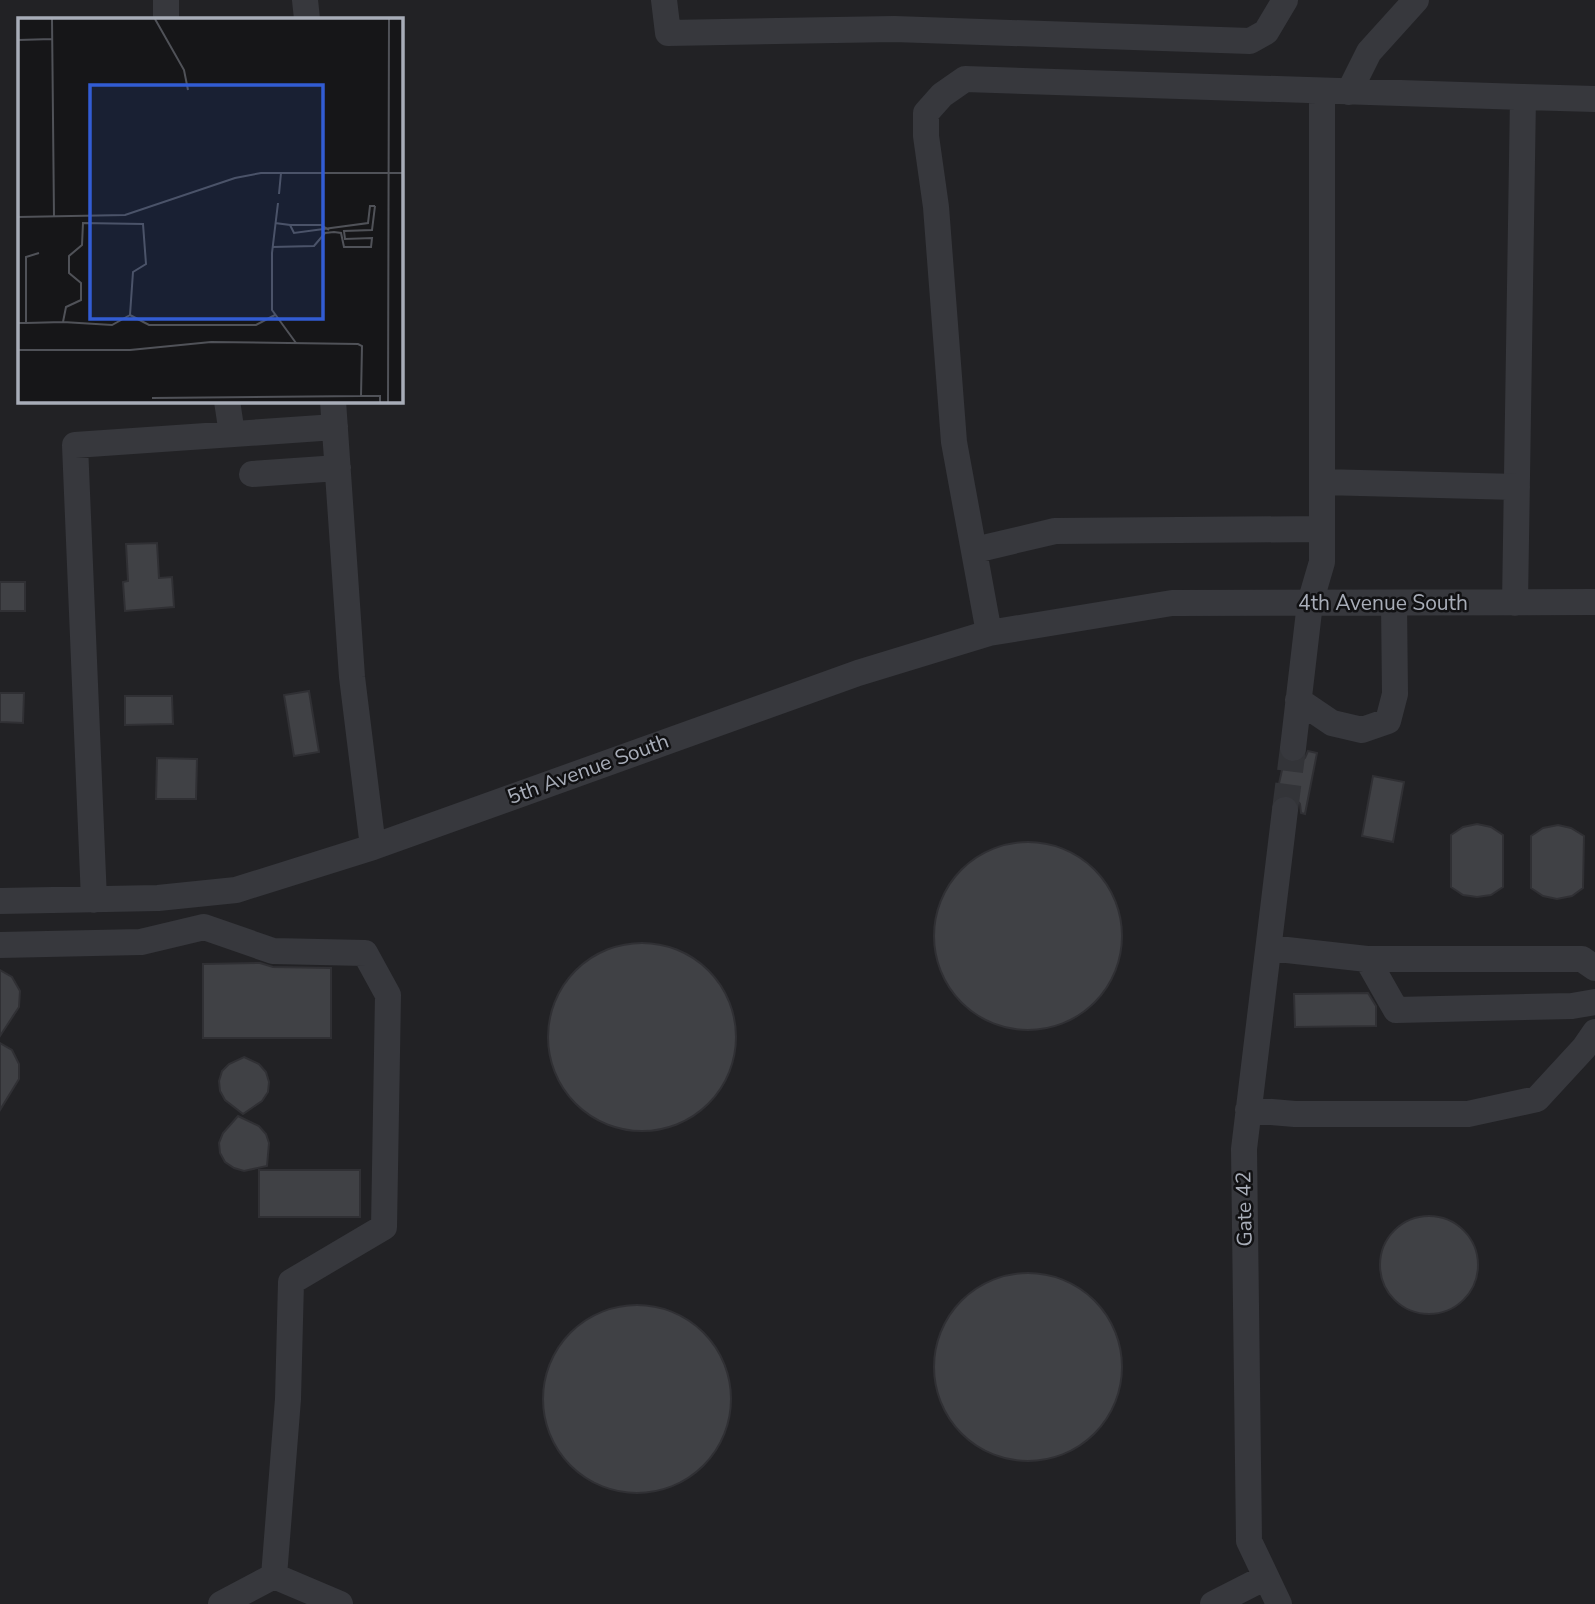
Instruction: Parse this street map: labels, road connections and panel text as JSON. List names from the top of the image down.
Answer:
{
  "streets": {
    "street": ["4th Avenue South", "5th Avenue South", "Gate 42"]
  },
  "crossings": [
    ["4th Avenue South", "5th Avenue South"]
  ]
}
